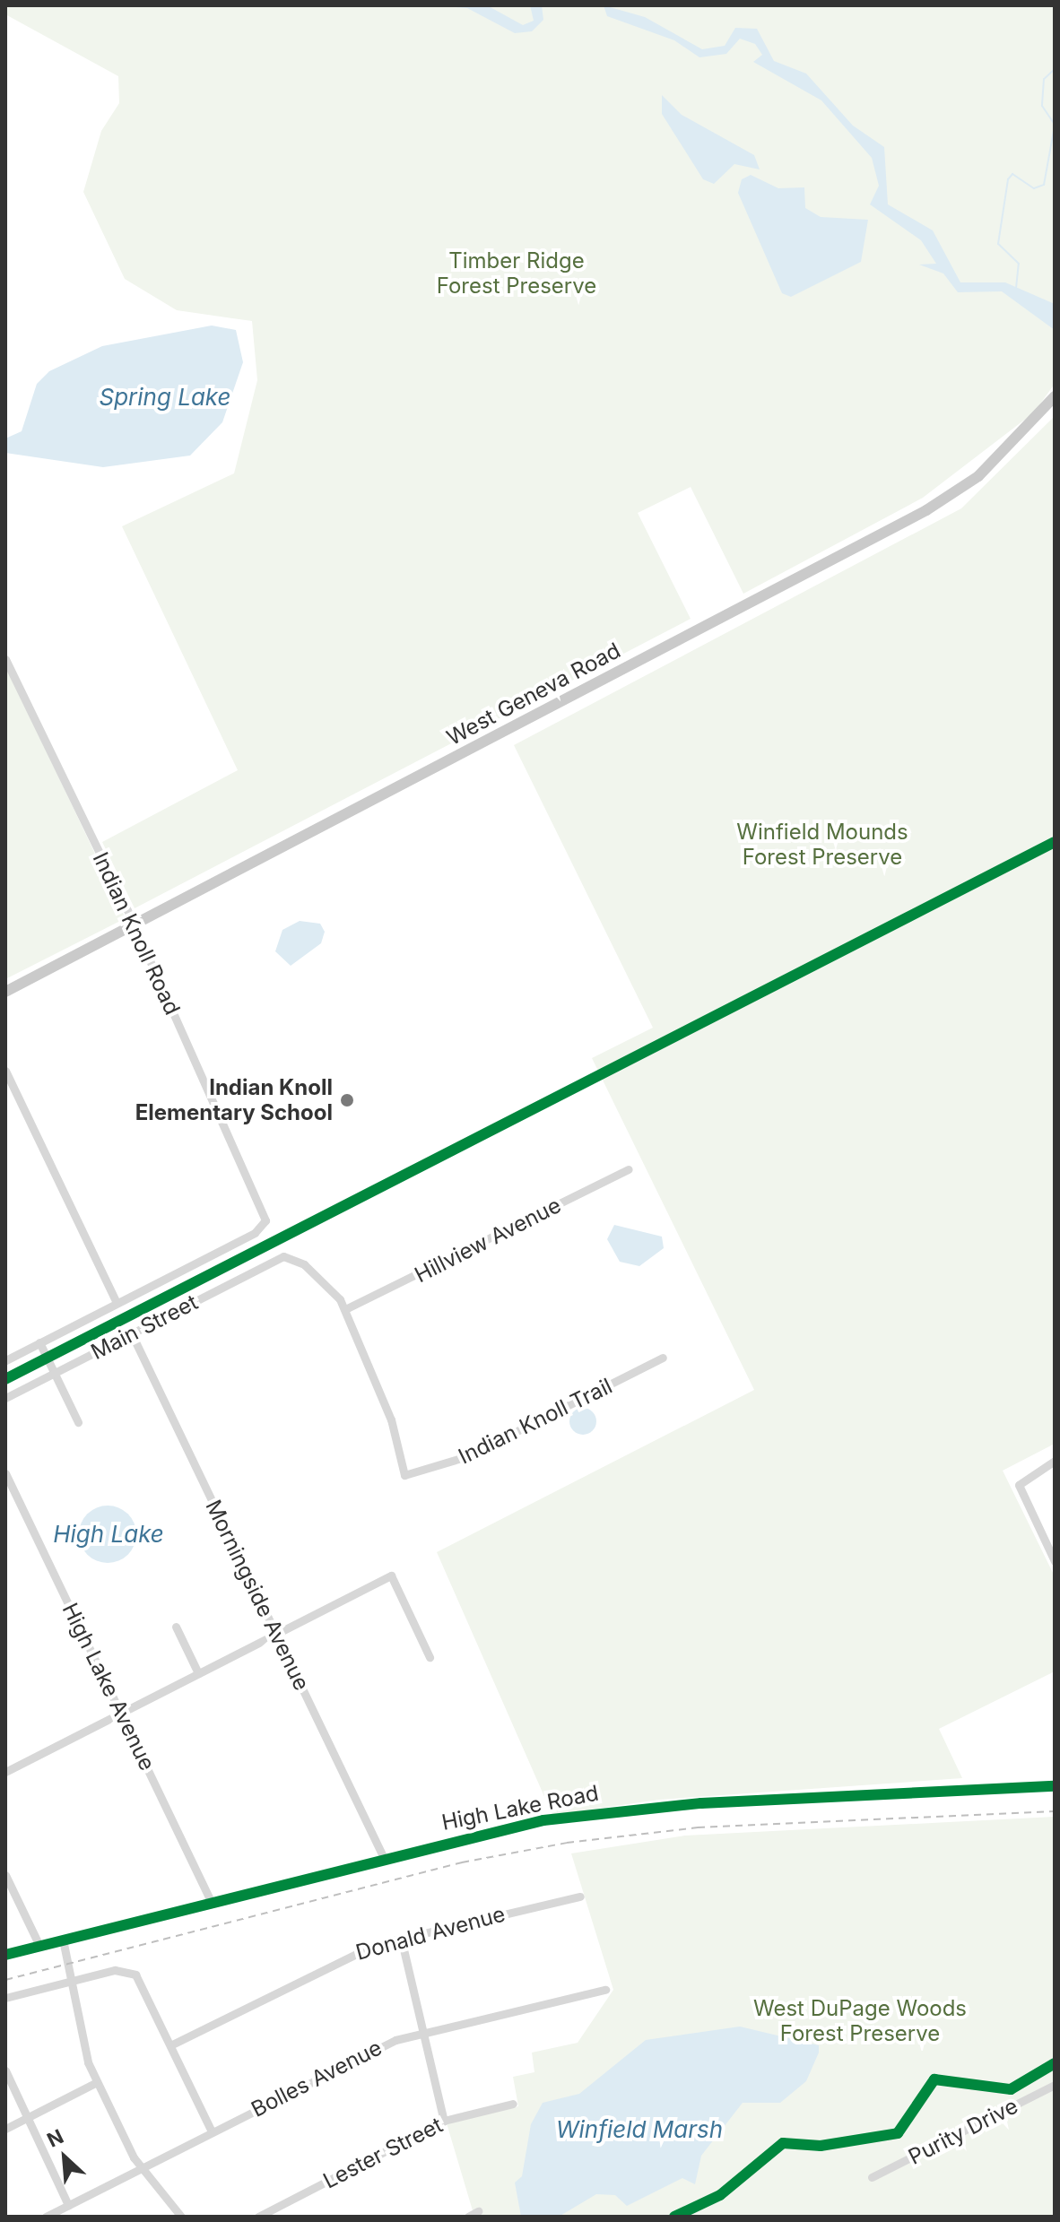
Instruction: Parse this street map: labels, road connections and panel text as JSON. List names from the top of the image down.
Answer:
{
  "streets": {
    "main road": ["West Geneva Road"],
    "street": [
      "Indian Knoll Road",
      "Hillview Avenue",
      "Main Street",
      "Indian Knoll Trail",
      "Morningside Avenue",
      "High Lake Avenue",
      "High Lake Road",
      "Donald Avenue",
      "Bolles Avenue",
      "Purity Drive",
      "Lester Street"
    ]
  },
  "crossings": [
    ["West Geneva Road", "Indian Knoll Road"],
    ["Indian Knoll Road", "Main Street"],
    ["Hillview Avenue", "Main Street"],
    ["Hillview Avenue", "Indian Knoll Trail"],
    ["Main Street", "Indian Knoll Trail"],
    ["Main Street", "Morningside Avenue"],
    ["Morningside Avenue", "High Lake Road"],
    ["High Lake Avenue", "High Lake Road"]
  ],
  "water": ["Spring Lake", "High Lake", "Winfield Marsh"],
  "parks": ["Timber Ridge Forest Preserve", "Winfield Mounds Forest Preserve", "West DuPage Woods Forest Preserve"],
  "places": ["Indian Knoll Elementary School"],
  "north": "top left"
}
